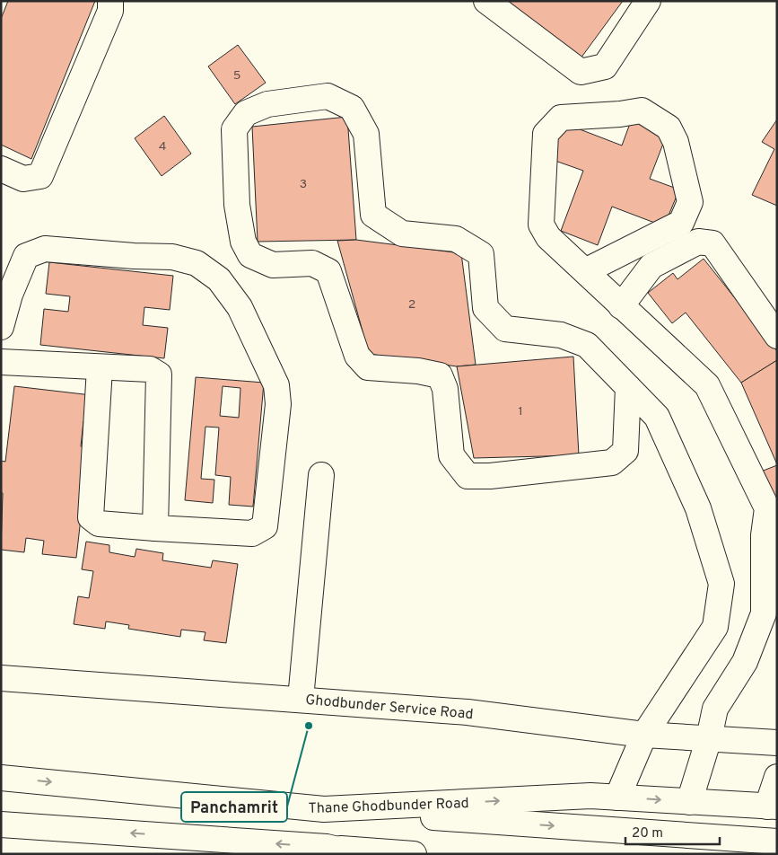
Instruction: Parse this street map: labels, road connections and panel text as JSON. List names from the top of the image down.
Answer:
{
  "streets": {
    "street": ["Ghodbunder Service Road", "Thane Ghodbunder Road"]
  },
  "places": ["Panchamrit"],
  "house_numbers": [
    "5",
    "4",
    "3",
    "2",
    "1"
  ],
  "scale_bar": "20 m"
}
